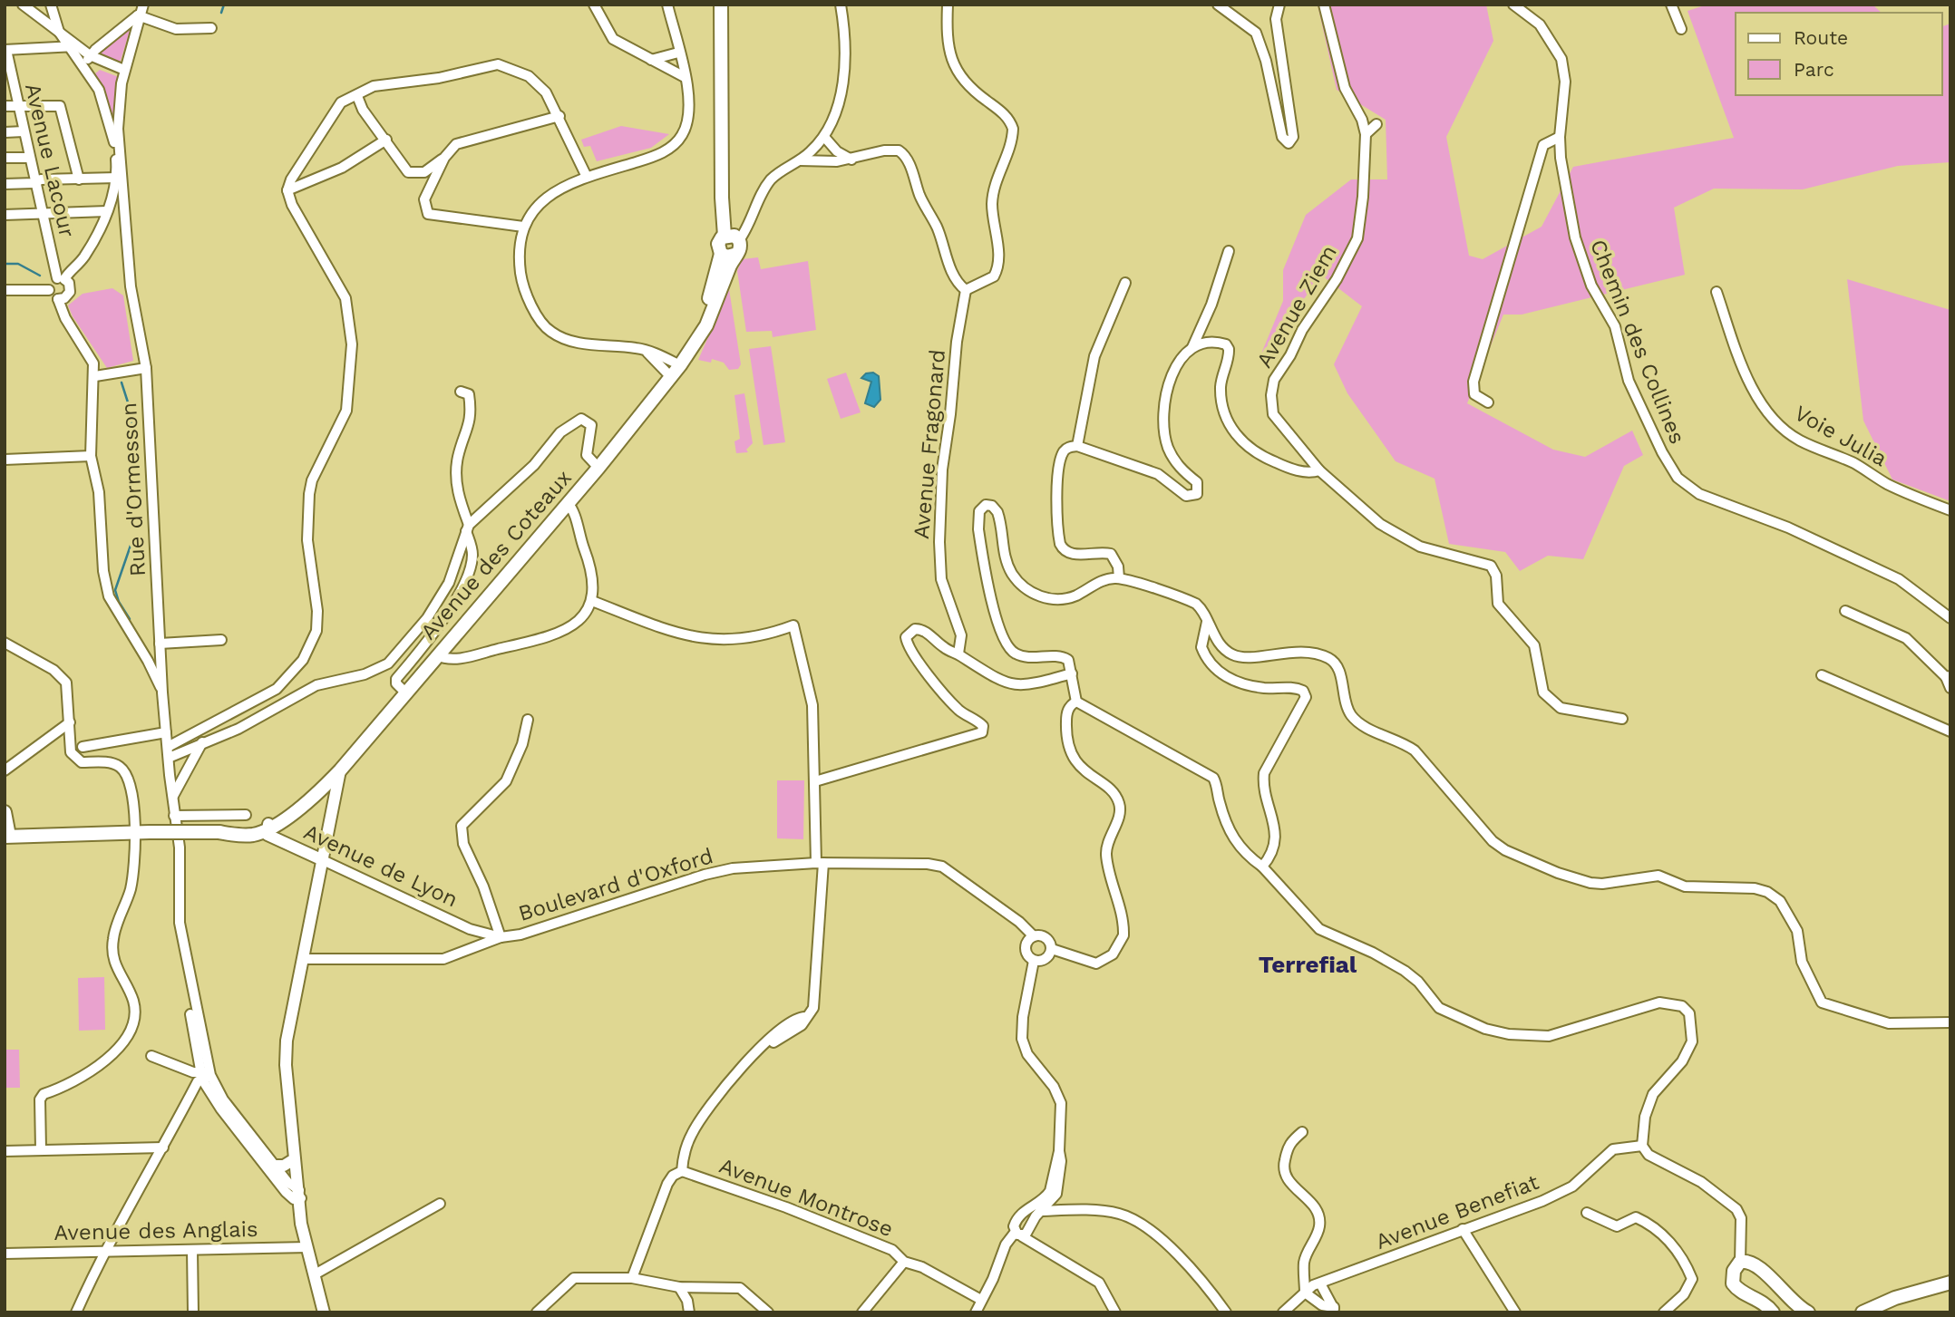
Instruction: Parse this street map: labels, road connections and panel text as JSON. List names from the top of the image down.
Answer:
{
  "streets": {
    "main road": ["Avenue des Coteaux"],
    "street": [
      "Avenue Lacour",
      "Avenue Ziem",
      "Chemin des Collines",
      "Voie Julia",
      "Avenue Fragonard",
      "Rue d'Ormesson",
      "Avenue de Lyon",
      "Boulevard d'Oxford",
      "Avenue Montrose",
      "Avenue Benefiat",
      "Avenue des Anglais"
    ]
  },
  "crossings": [
    ["Avenue des Coteaux", "Avenue de Lyon"],
    ["Avenue de Lyon", "Boulevard d'Oxford"]
  ],
  "districts": ["Terrefial"],
  "legend": ["Route", "Parc"]
}
